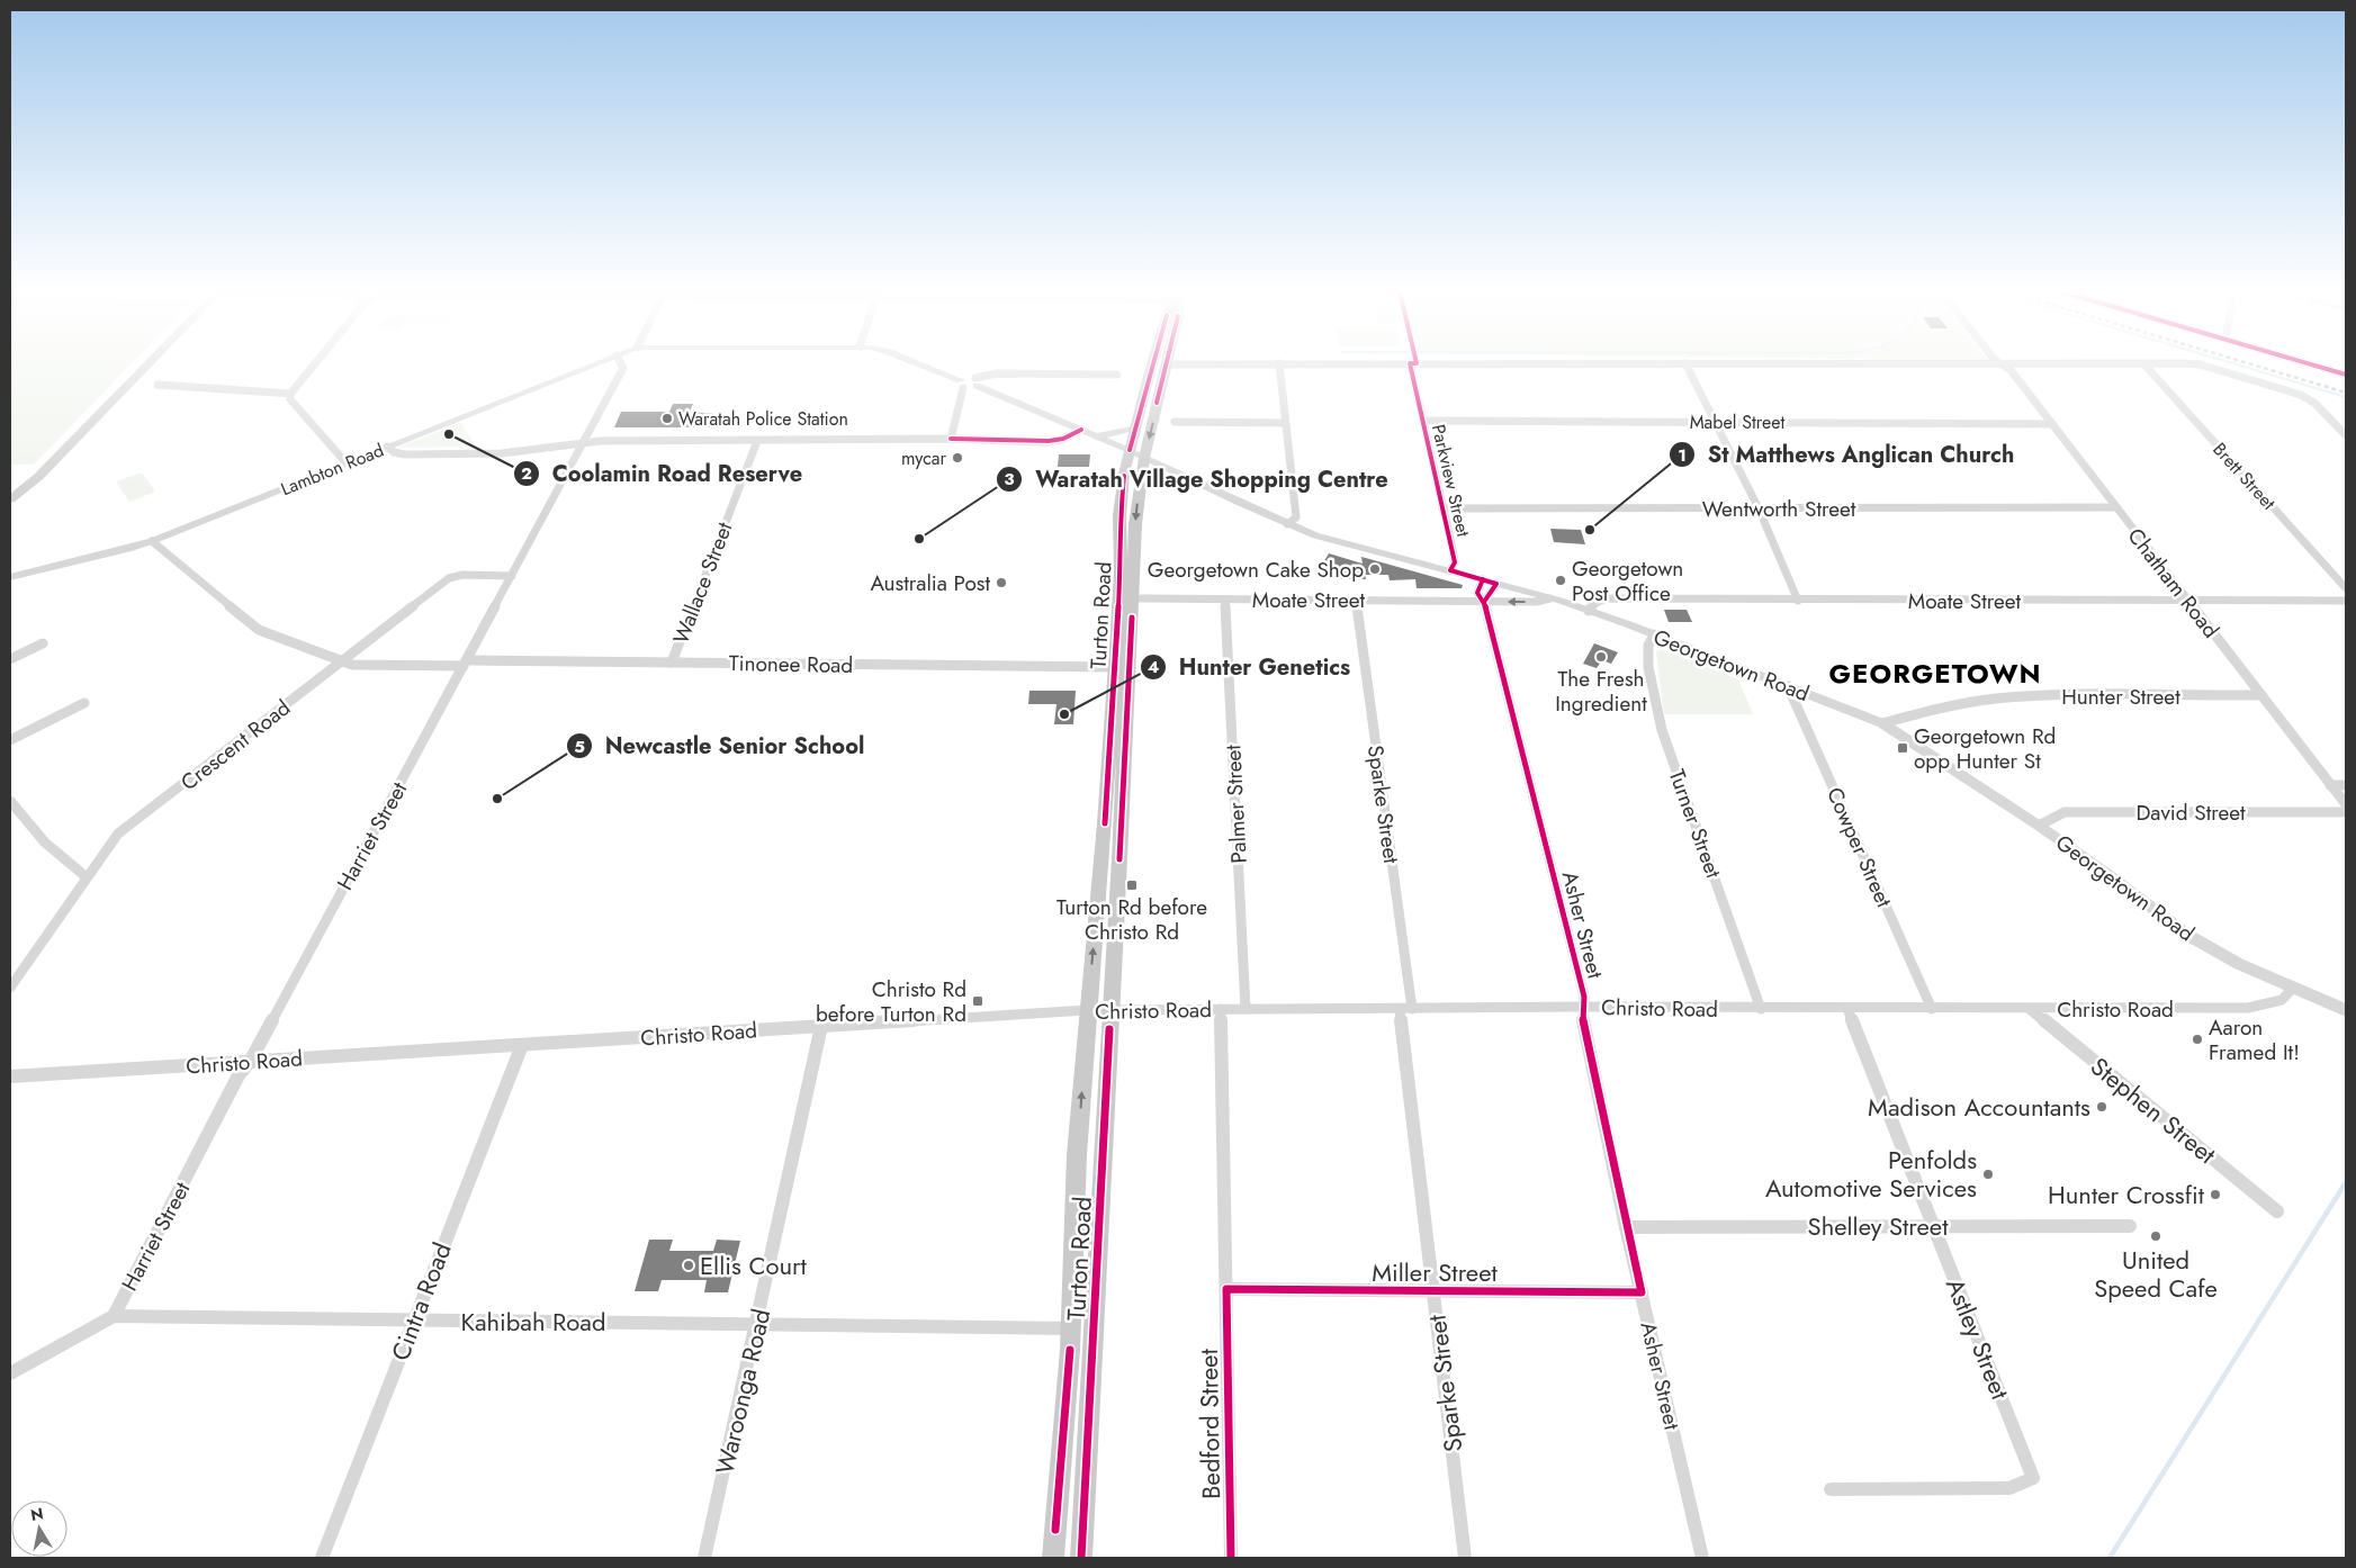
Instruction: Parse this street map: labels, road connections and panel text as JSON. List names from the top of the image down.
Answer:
{
  "streets": {
    "main road": ["Turton Road"],
    "street": [
      "Mabel Street",
      "Lambton Road",
      "Brett Street",
      "Parkview Street",
      "Wentworth Street",
      "Wallace Street",
      "Chatham Road",
      "Moate Street",
      "Tinonee Road",
      "Georgetown Road",
      "Hunter Street",
      "Crescent Road",
      "Palmer Street",
      "Sparke Street",
      "David Street",
      "Turner Street",
      "Harriet Street",
      "Cowper Street",
      "Asher Street",
      "Christo Road",
      "Stephen Street",
      "Shelley Street",
      "Miller Street",
      "Cintra Road",
      "Kahibah Road",
      "Astley Street",
      "Waroonga Road",
      "Bedford Street"
    ]
  },
  "crossings": [
    ["Mabel Street", "Parkview Street"],
    ["Mabel Street", "Chatham Road"],
    ["Lambton Road", "Tinonee Road"],
    ["Parkview Street", "Wentworth Street"],
    ["Parkview Street", "Georgetown Road"],
    ["Wentworth Street", "Chatham Road"],
    ["Wallace Street", "Tinonee Road"],
    ["Chatham Road", "Moate Street"],
    ["Chatham Road", "Hunter Street"],
    ["Moate Street", "Turton Road"],
    ["Moate Street", "Georgetown Road"],
    ["Moate Street", "Palmer Street"],
    ["Moate Street", "Sparke Street"],
    ["Moate Street", "Asher Street"],
    ["Turton Road", "Tinonee Road"],
    ["Turton Road", "Georgetown Road"],
    ["Turton Road", "Christo Road"],
    ["Turton Road", "Kahibah Road"],
    ["Tinonee Road", "Crescent Road"],
    ["Tinonee Road", "Harriet Street"],
    ["Georgetown Road", "Hunter Street"],
    ["Georgetown Road", "David Street"],
    ["Georgetown Road", "Turner Street"],
    ["Georgetown Road", "Cowper Street"],
    ["Georgetown Road", "Christo Road"],
    ["Crescent Road", "Harriet Street"],
    ["Palmer Street", "Christo Road"],
    ["Sparke Street", "Christo Road"],
    ["Sparke Street", "Miller Street"],
    ["Turner Street", "Christo Road"],
    ["Harriet Street", "Christo Road"],
    ["Harriet Street", "Kahibah Road"],
    ["Cowper Street", "Christo Road"],
    ["Asher Street", "Christo Road"],
    ["Asher Street", "Shelley Street"],
    ["Asher Street", "Miller Street"],
    ["Christo Road", "Stephen Street"],
    ["Christo Road", "Cintra Road"],
    ["Christo Road", "Astley Street"],
    ["Christo Road", "Waroonga Road"],
    ["Christo Road", "Bedford Street"],
    ["Shelley Street", "Astley Street"],
    ["Miller Street", "Bedford Street"],
    ["Cintra Road", "Kahibah Road"],
    ["Kahibah Road", "Waroonga Road"]
  ],
  "districts": ["GEORGETOWN"],
  "places": {
    "other": [
      "Waratah Police Station",
      "Coolamin Road Reserve",
      "mycar",
      "St Matthews Anglican Church",
      "Waratah Village Shopping Centre",
      "Georgetown Cake Shop",
      "Georgetown Post Office",
      "Australia Post",
      "The Fresh Ingredient",
      "Hunter Genetics",
      "Newcastle Senior School",
      "Aaron Framed It!",
      "Madison Accountants",
      "Penfolds Automotive Services",
      "Hunter Crossfit",
      "United Speed Cafe",
      "Ellis Court"
    ],
    "transit": ["Georgetown Rd opp Hunter St", "Turton Rd before Christo Rd", "Christo Rd before Turton Rd"]
  },
  "north": "top"
}
